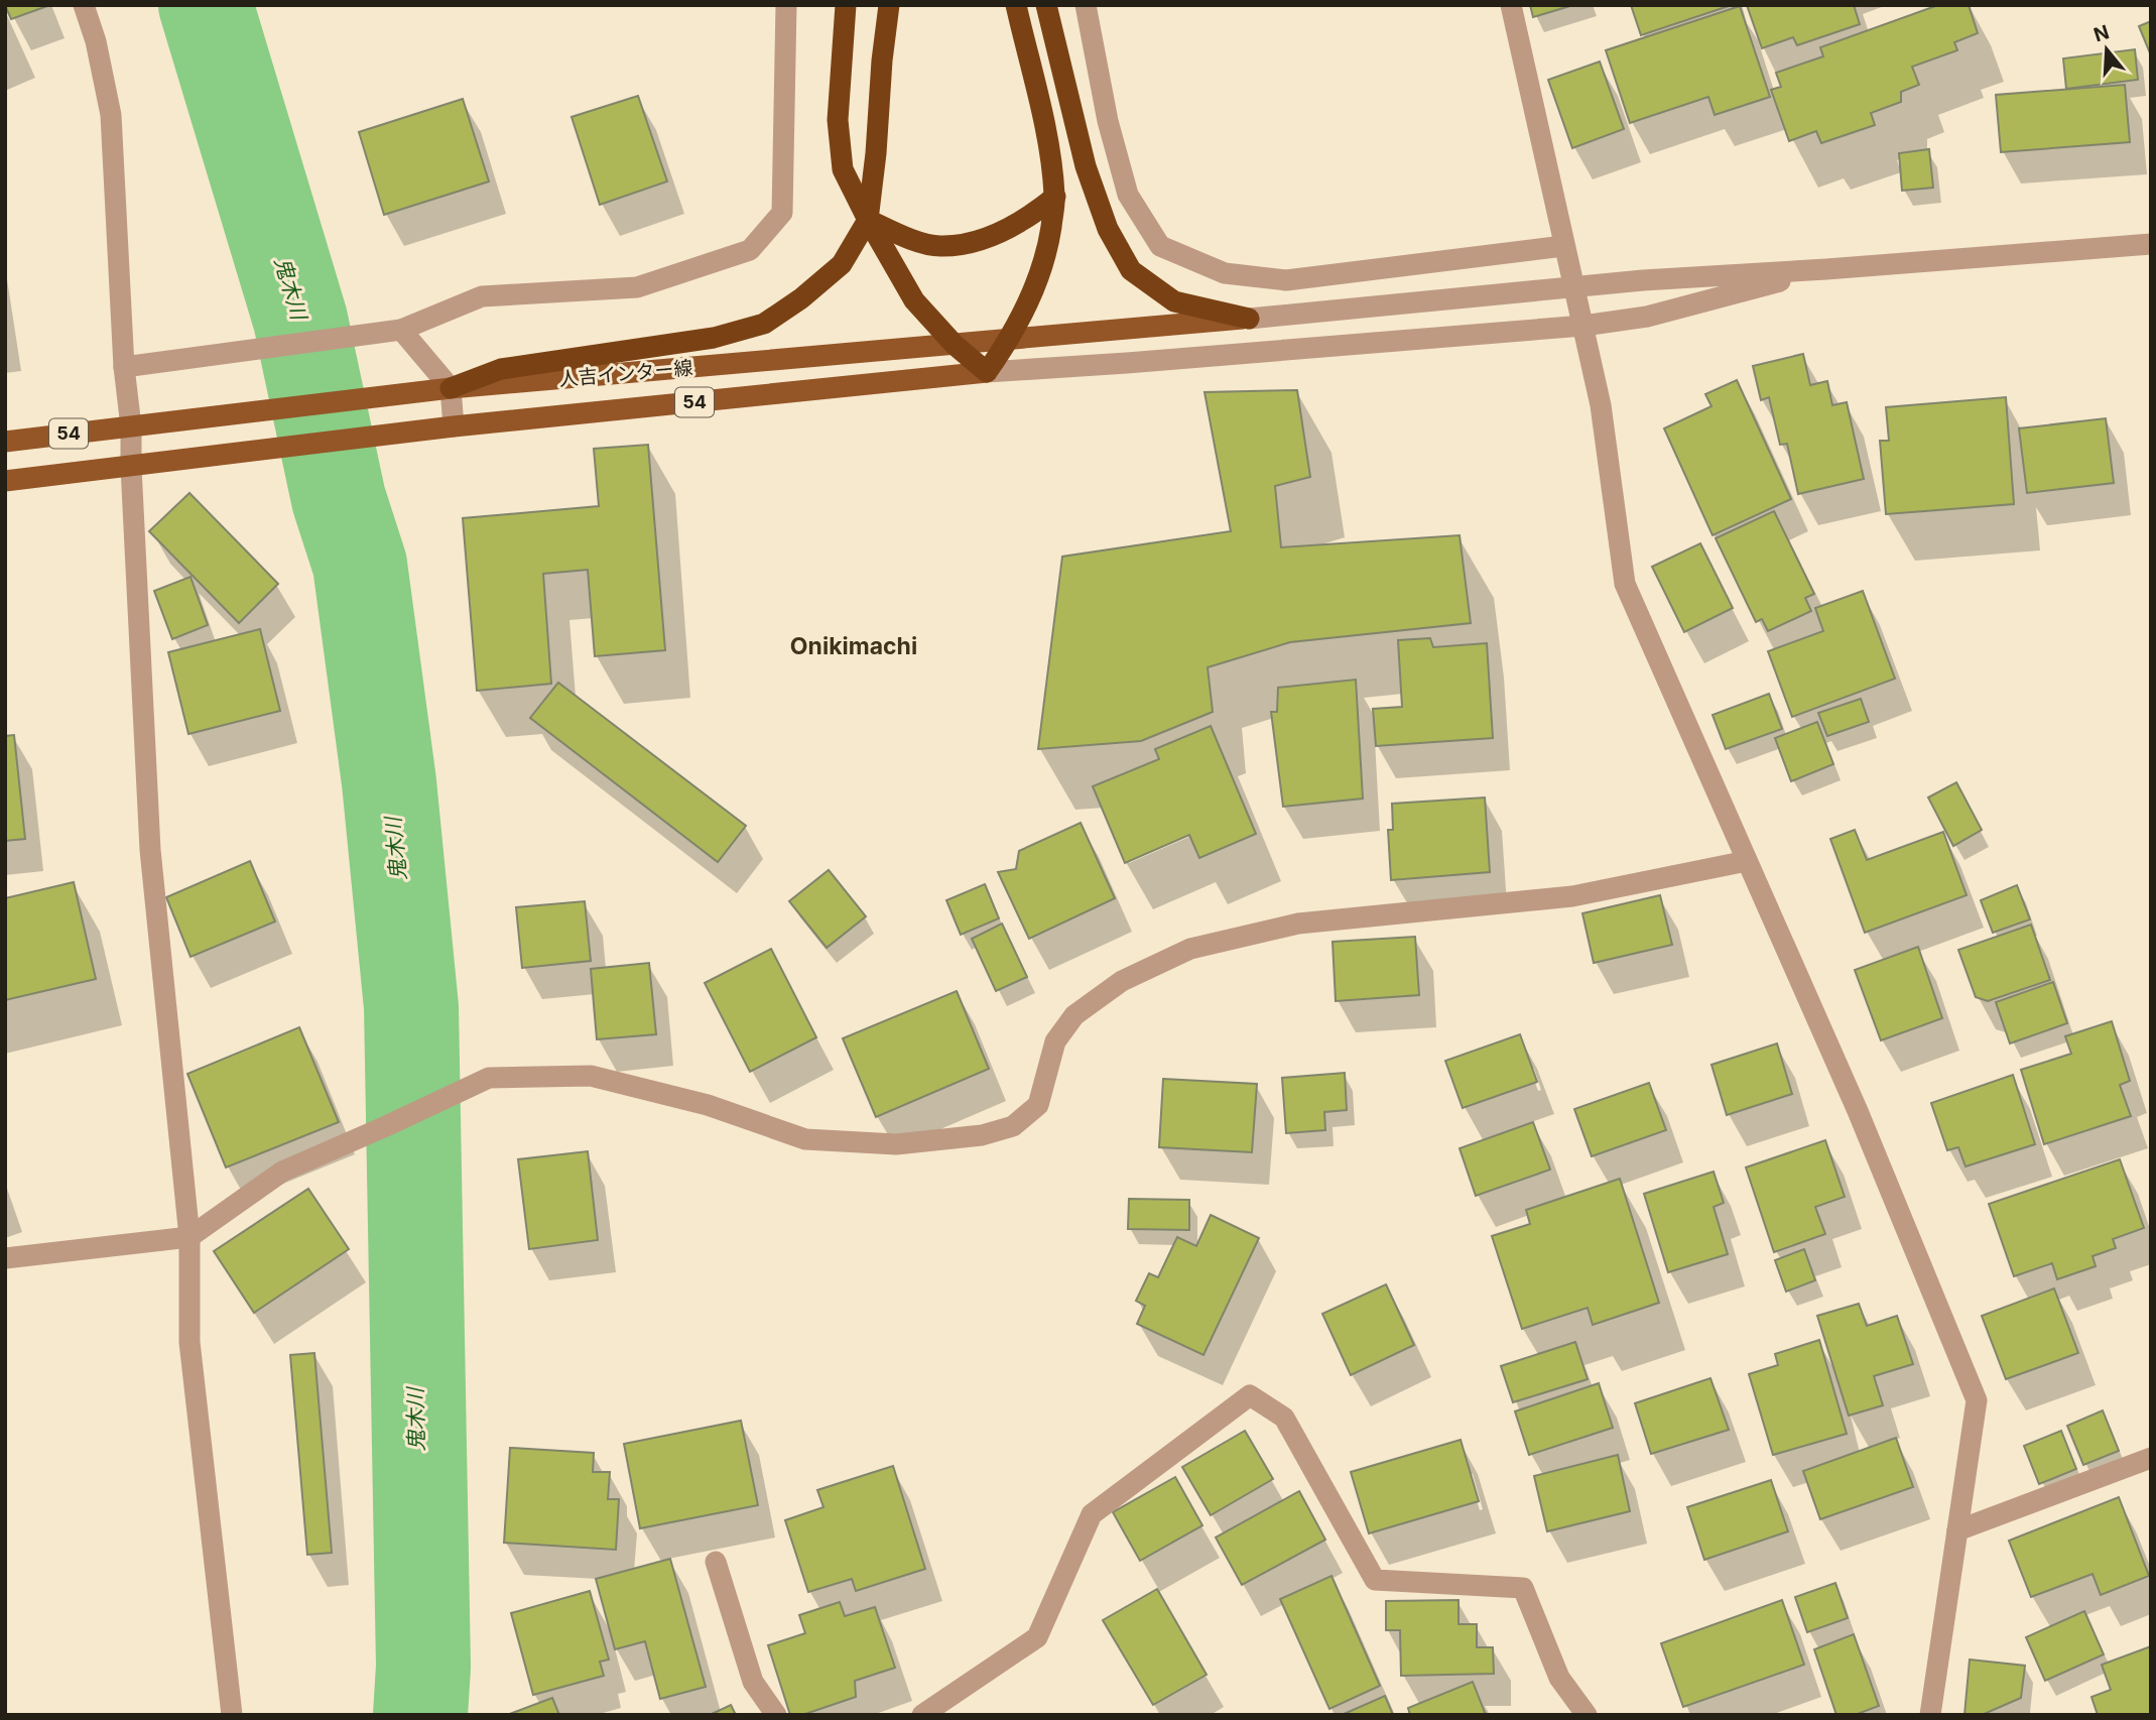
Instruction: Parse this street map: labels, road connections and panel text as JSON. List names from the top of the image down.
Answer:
{
  "streets": {
    "main road": ["人吉インター線", "54"]
  },
  "districts": ["Onikimachi"],
  "water": ["鬼木川"],
  "north": "top"
}
